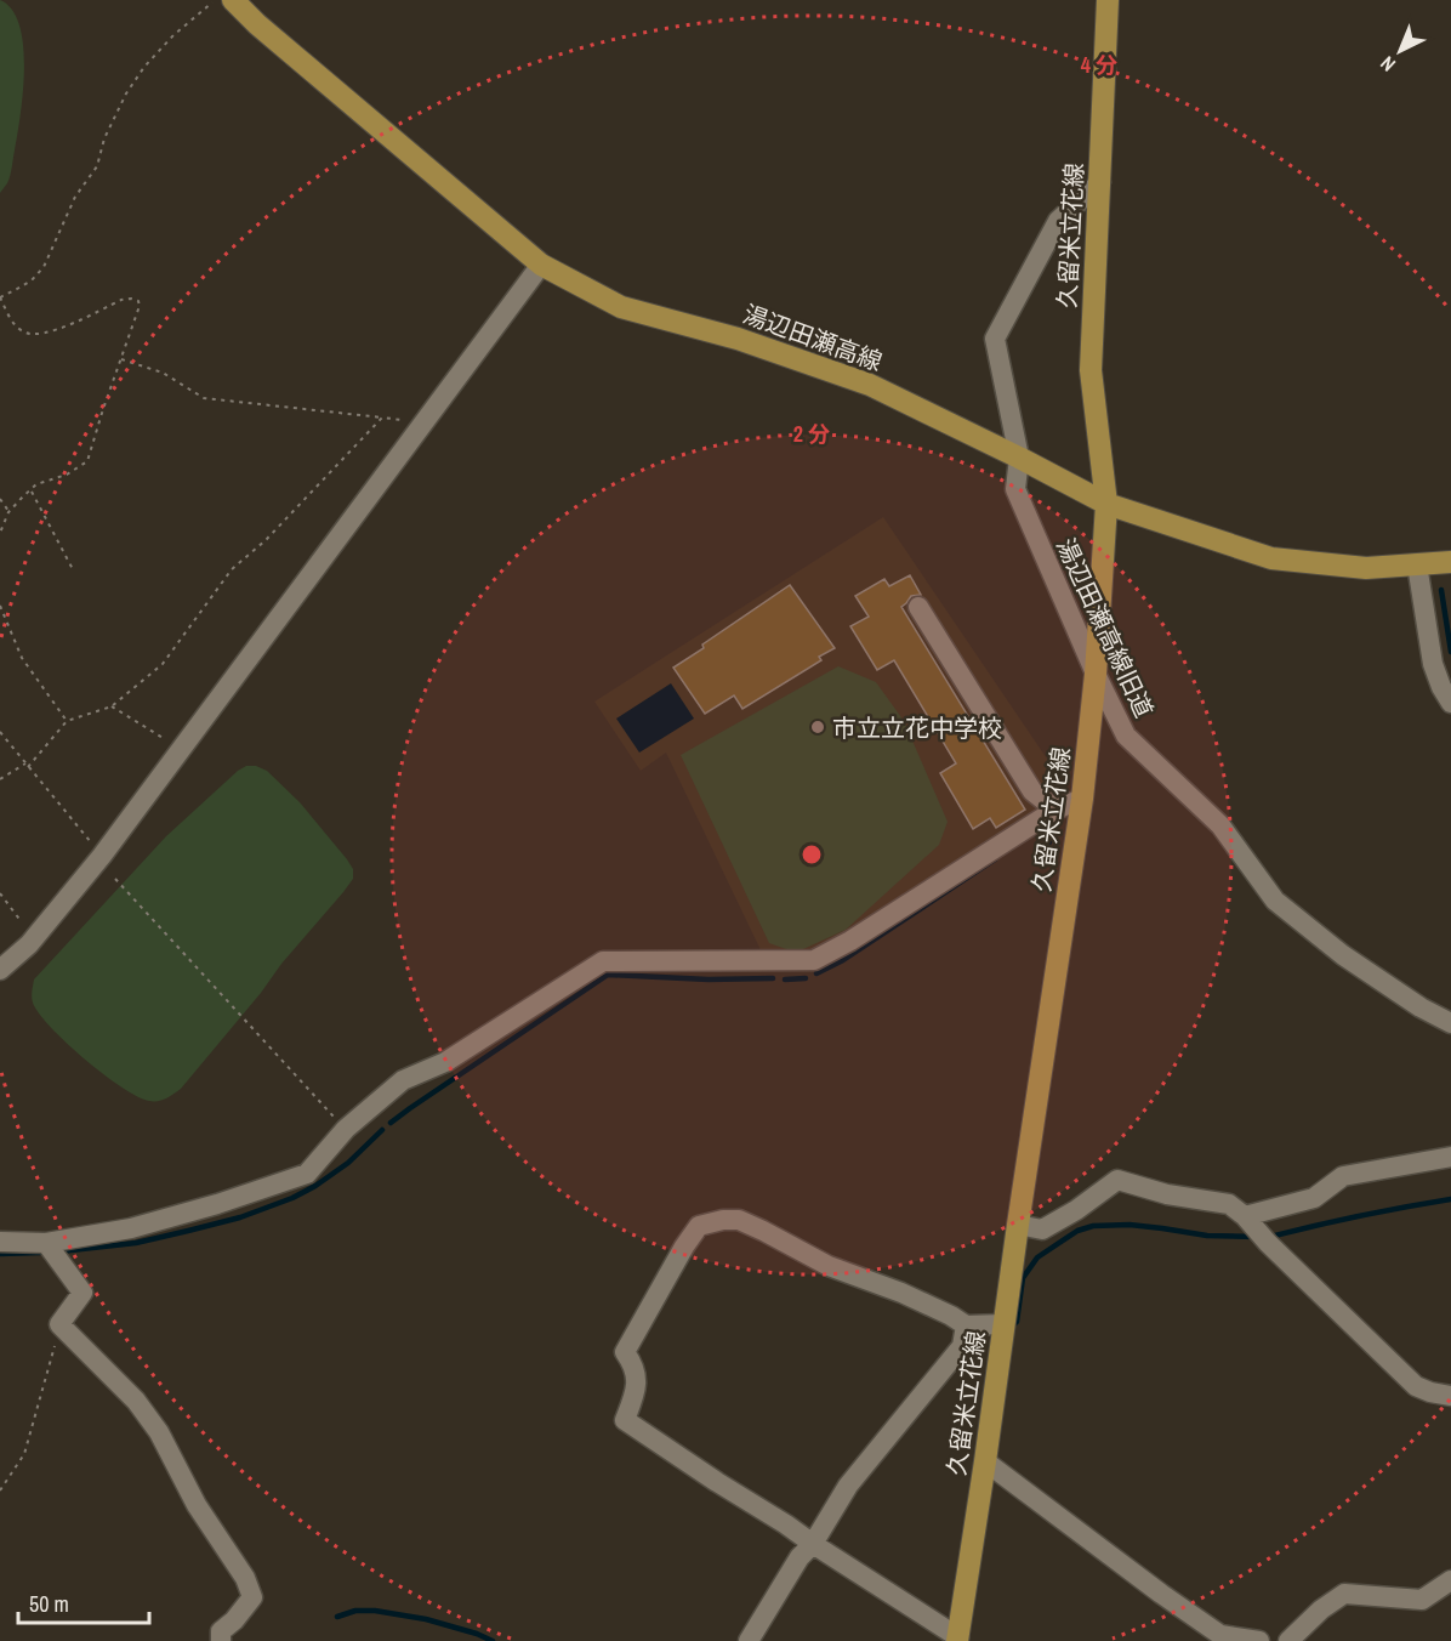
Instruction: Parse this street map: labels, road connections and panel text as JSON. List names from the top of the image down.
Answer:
{
  "streets": {
    "main road": ["久留米立花線", "湯辺田瀬高線"],
    "street": ["湯辺田瀬高線旧道"]
  },
  "crossings": [
    ["久留米立花線", "湯辺田瀬高線"],
    ["久留米立花線", "湯辺田瀬高線旧道"],
    ["湯辺田瀬高線", "湯辺田瀬高線旧道"]
  ],
  "places": ["市立立花中学校"],
  "scale_bar": "50 m",
  "north": "bottom left",
  "rings": ["4 分", "2 分"]
}
